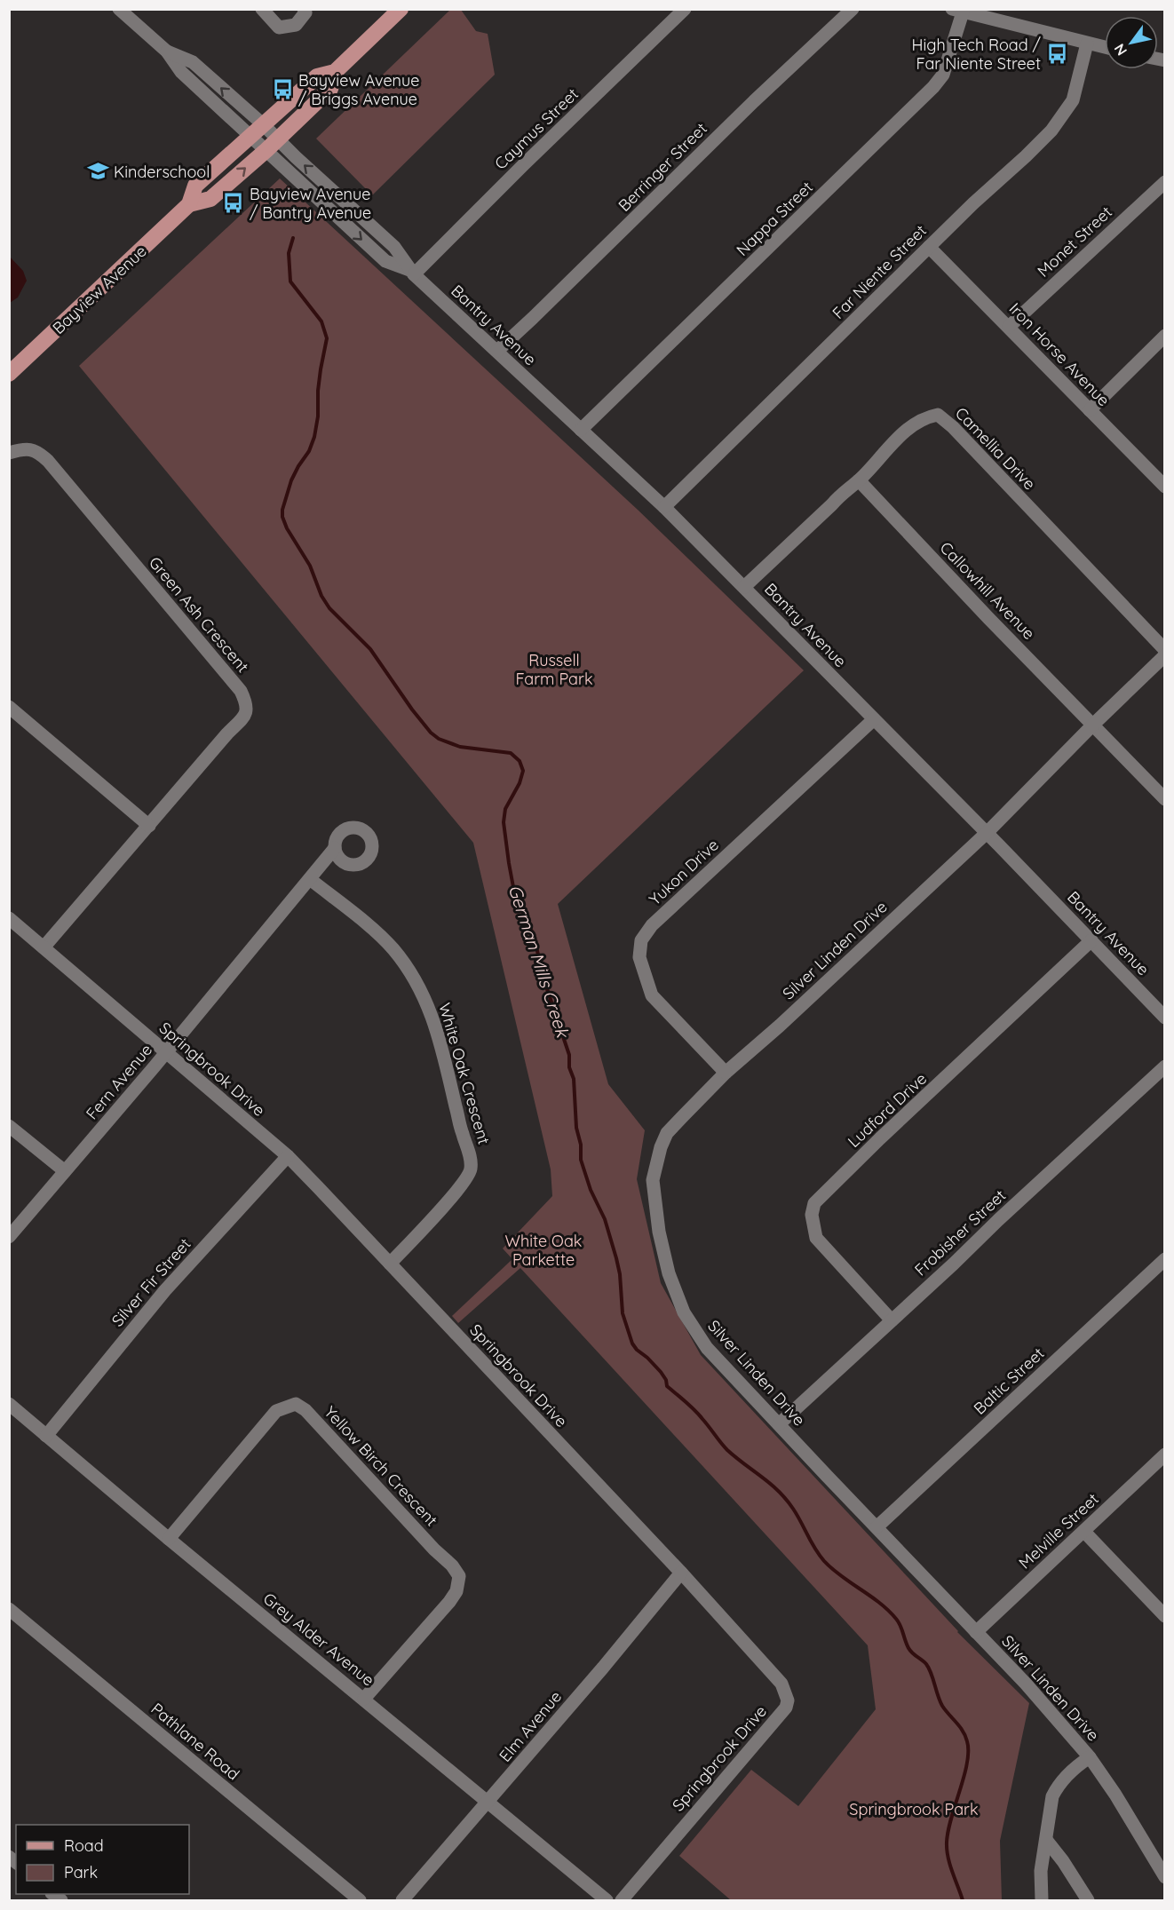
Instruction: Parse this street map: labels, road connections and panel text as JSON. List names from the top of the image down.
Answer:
{
  "streets": {
    "main road": ["Bayview Avenue"],
    "street": [
      "Caymus Street",
      "Berringer Street",
      "Nappa Street",
      "Monet Street",
      "Far Niente Street",
      "Bantry Avenue",
      "Iron Horse Avenue",
      "Camellia Drive",
      "Callowhill Avenue",
      "Green Ash Crescent",
      "Yukon Drive",
      "Silver Linden Drive",
      "Springbrook Drive",
      "White Oak Crescent",
      "Fern Avenue",
      "Ludford Drive",
      "Frobisher Street",
      "Silver Fir Street",
      "Baltic Street",
      "Yellow Birch Crescent",
      "Melville Street",
      "Grey Alder Avenue",
      "Elm Avenue",
      "Pathlane Road"
    ]
  },
  "crossings": [
    ["Caymus Street", "Bantry Avenue"],
    ["Berringer Street", "Bantry Avenue"],
    ["Nappa Street", "Bantry Avenue"],
    ["Monet Street", "Iron Horse Avenue"],
    ["Far Niente Street", "Bantry Avenue"],
    ["Far Niente Street", "Iron Horse Avenue"],
    ["Bayview Avenue", "Bantry Avenue"],
    ["Bantry Avenue", "Camellia Drive"],
    ["Bantry Avenue", "Yukon Drive"],
    ["Bantry Avenue", "Silver Linden Drive"],
    ["Bantry Avenue", "Ludford Drive"],
    ["Camellia Drive", "Callowhill Avenue"],
    ["Callowhill Avenue", "Silver Linden Drive"],
    ["Green Ash Crescent", "Springbrook Drive"],
    ["Yukon Drive", "Silver Linden Drive"],
    ["Silver Linden Drive", "Frobisher Street"],
    ["Silver Linden Drive", "Baltic Street"],
    ["Silver Linden Drive", "Melville Street"],
    ["Springbrook Drive", "White Oak Crescent"],
    ["Springbrook Drive", "Fern Avenue"],
    ["Springbrook Drive", "Silver Fir Street"],
    ["Springbrook Drive", "Elm Avenue"],
    ["White Oak Crescent", "Fern Avenue"],
    ["Ludford Drive", "Frobisher Street"],
    ["Silver Fir Street", "Grey Alder Avenue"],
    ["Yellow Birch Crescent", "Grey Alder Avenue"],
    ["Grey Alder Avenue", "Elm Avenue"]
  ],
  "water": ["German Mills Creek"],
  "parks": ["Russell Farm Park", "White Oak Parkette", "Springbrook Park"],
  "places": {
    "bus stop": ["High Tech Road / Far Niente Street", "Bayview Avenue / Briggs Avenue", "Bayview Avenue / Bantry Avenue"],
    "school or university": ["Kinderschool"]
  },
  "legend": ["Road", "Park"],
  "north": "bottom left"
}
